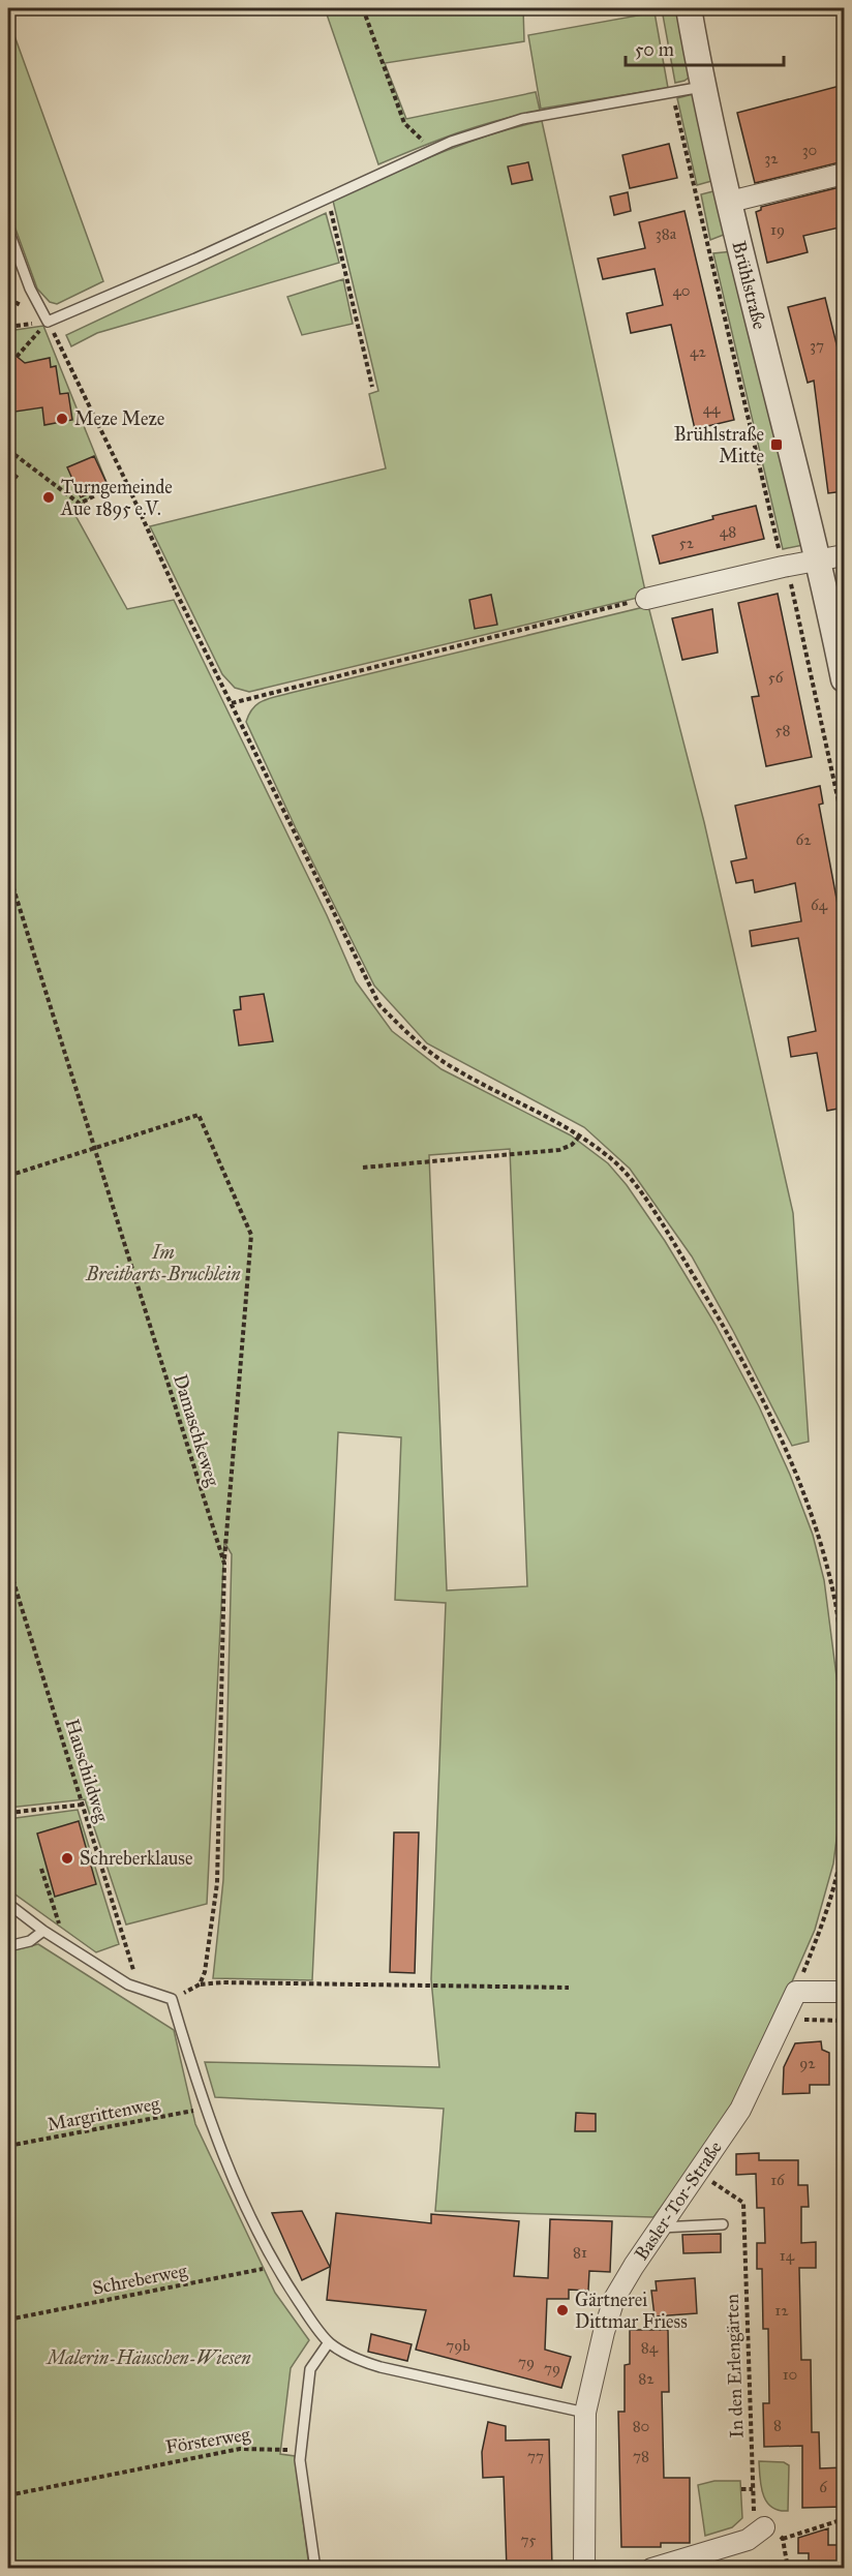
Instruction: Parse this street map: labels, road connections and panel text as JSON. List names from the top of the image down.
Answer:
{
  "streets": {
    "street": ["Brühlstraße", "Basler-Tor-Straße"],
    "path": [
      "Damaschkeweg",
      "Hauschildweg",
      "Margrittenweg",
      "Schreberweg",
      "In den Erlengärten",
      "Försterweg"
    ]
  },
  "crossings": [
    ["Basler-Tor-Straße", "In den Erlengärten"]
  ],
  "parks": ["Im Breitbarts-Bruchlein", "Malerin-Häuschen-Wiesen"],
  "places": {
    "other": [
      "Meze Meze",
      "Turngemeinde Aue 1895 e.V.",
      "Schreberklause",
      "Gärtnerei Dittmar Friess"
    ],
    "transit": ["Brühlstraße Mitte"]
  },
  "house_numbers": [
    "30",
    "32",
    "19",
    "38a",
    "40",
    "37",
    "42",
    "44",
    "48",
    "52",
    "56",
    "58",
    "62",
    "64",
    "92",
    "16",
    "81",
    "14",
    "12",
    "79b",
    "84",
    "79",
    "79",
    "10",
    "82",
    "8",
    "80",
    "77",
    "78",
    "6",
    "75"
  ],
  "scale_bar": "50 m"
}
